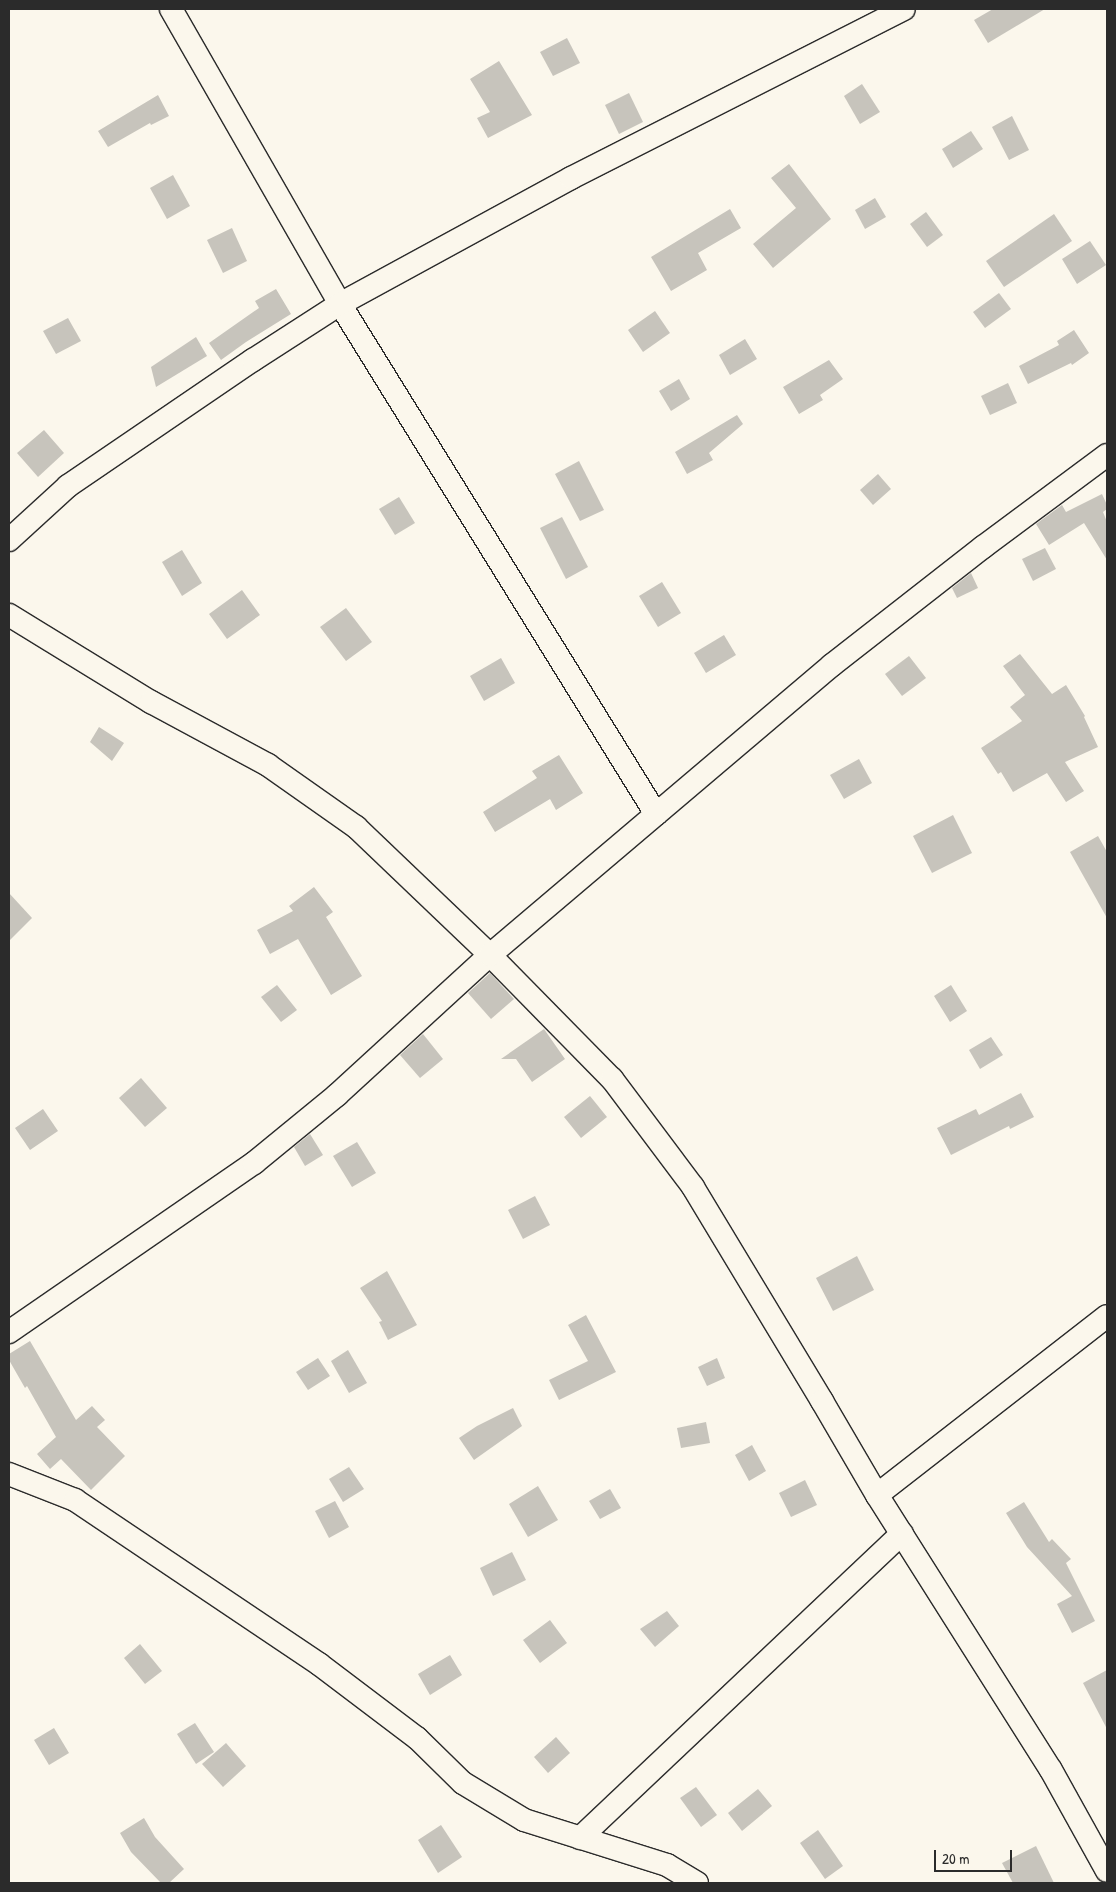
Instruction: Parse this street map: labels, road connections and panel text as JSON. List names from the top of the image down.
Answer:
{
  "scale_bar": "20 m"
}
